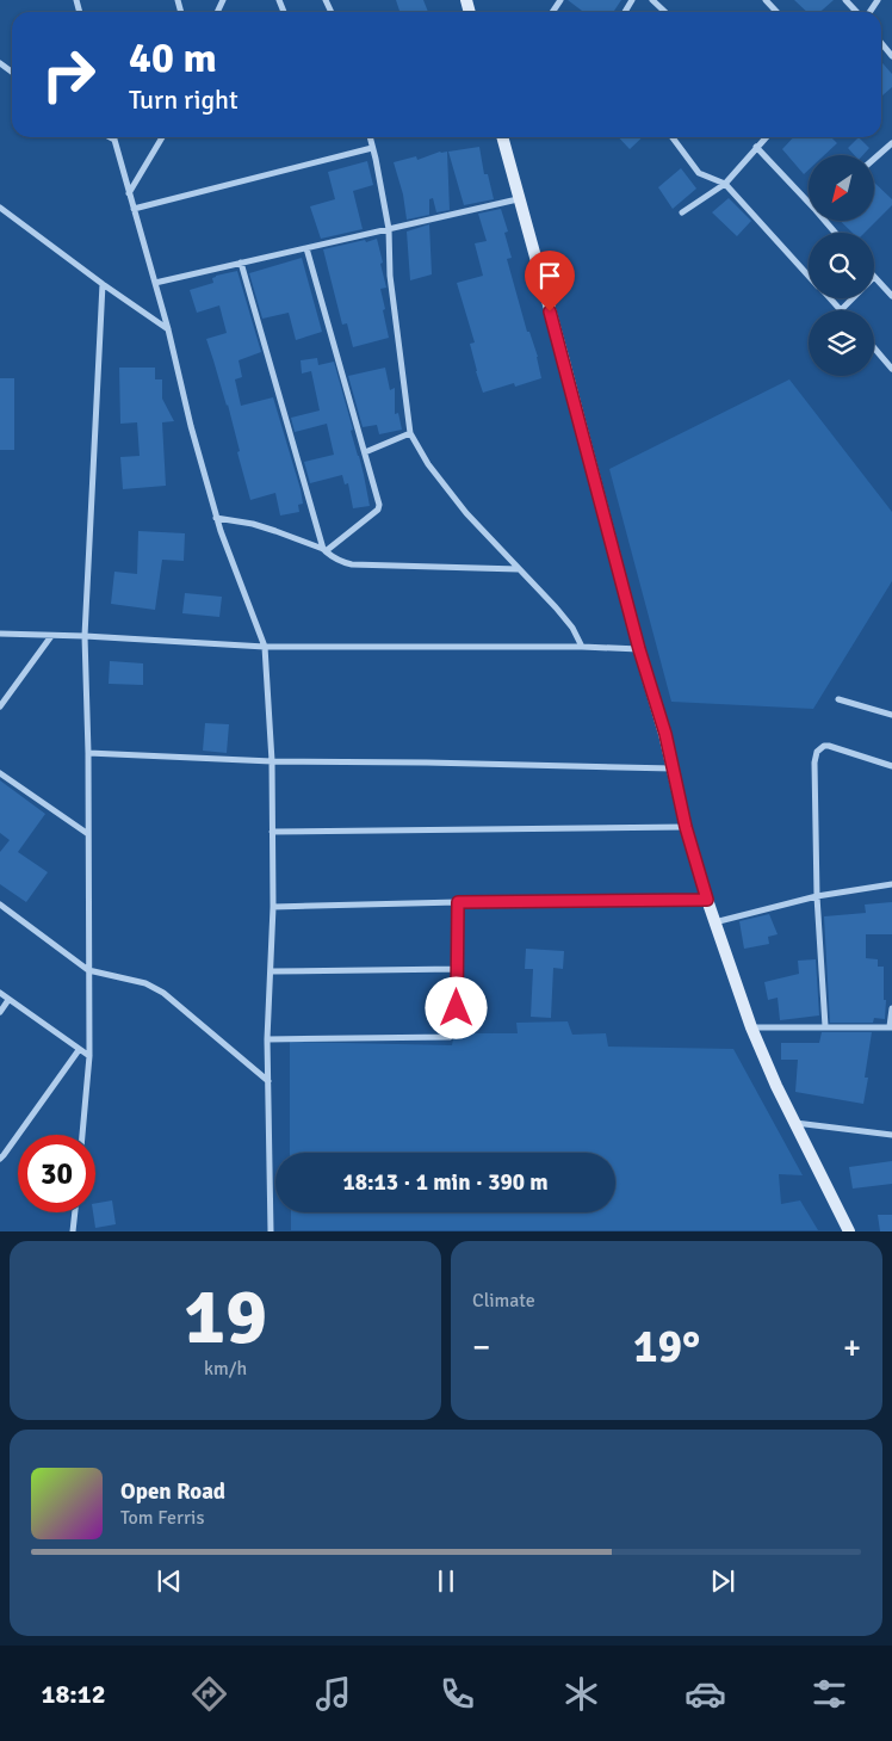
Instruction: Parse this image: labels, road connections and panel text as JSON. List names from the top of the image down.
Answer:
{
  "north": "bottom left",
  "page": {
    "turn": ["40 m", "Turn right"],
    "limit": "30",
    "trip": "18:13 · 1 min · 390 m",
    "tile": [
      ["19", "km/h"],
      "Climate"
    ],
    "heat": ["−", "19°", "+"],
    "song": ["Open Road", "Tom Ferris"],
    "tabs": "18:12"
  }
}
